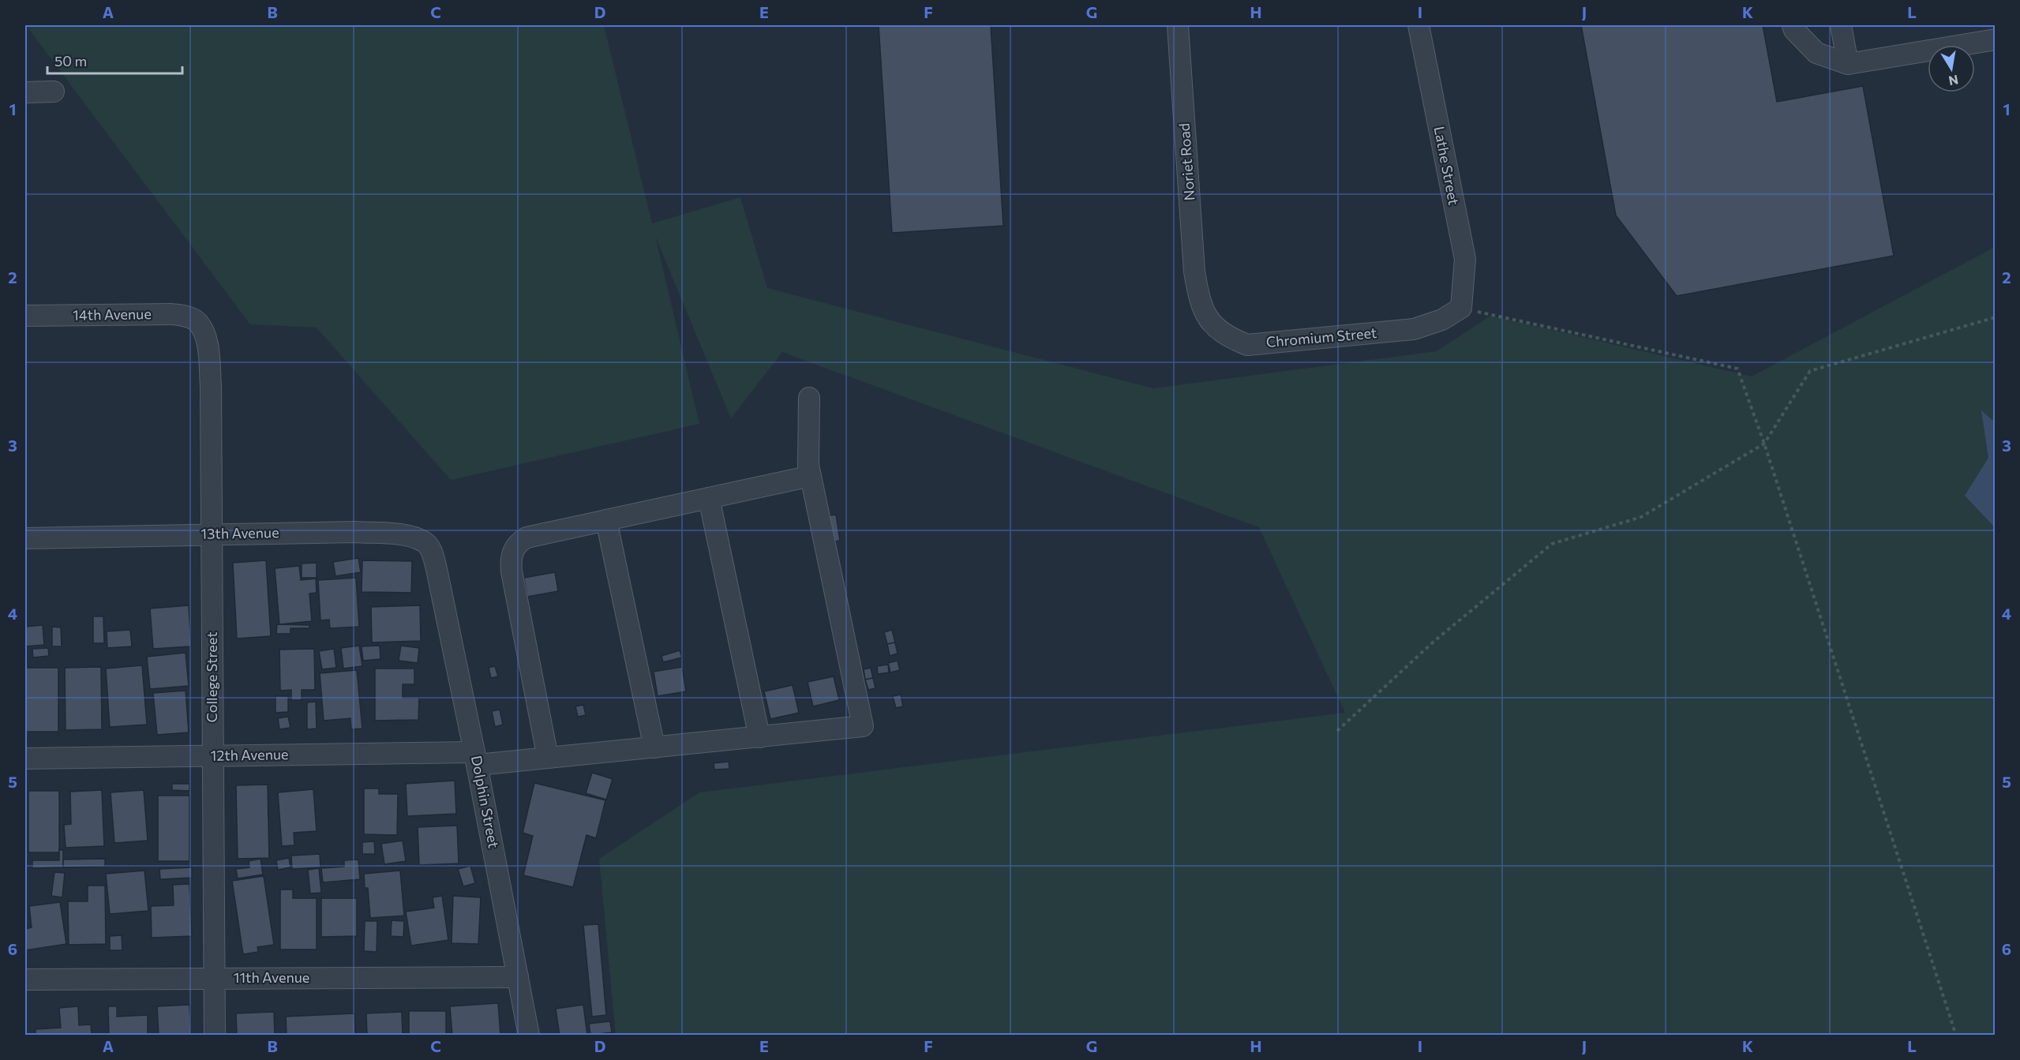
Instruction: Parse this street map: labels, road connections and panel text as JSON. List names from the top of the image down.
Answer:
{
  "streets": {
    "street": [
      "Noriet Road",
      "Lathe Street",
      "14th Avenue",
      "Chromium Street",
      "13th Avenue",
      "College Street",
      "12th Avenue",
      "Dolphin Street",
      "11th Avenue"
    ]
  },
  "crossings": [
    ["Noriet Road", "Chromium Street"],
    ["Lathe Street", "Chromium Street"],
    ["14th Avenue", "College Street"],
    ["13th Avenue", "College Street"],
    ["13th Avenue", "Dolphin Street"],
    ["College Street", "12th Avenue"],
    ["College Street", "11th Avenue"],
    ["12th Avenue", "Dolphin Street"],
    ["Dolphin Street", "11th Avenue"]
  ],
  "scale_bar": "50 m",
  "north": "bottom",
  "grid": {
    "columns": [
      "A",
      "B",
      "C",
      "D",
      "E",
      "F",
      "G",
      "H",
      "I",
      "J",
      "K",
      "L"
    ],
    "rows": [
      "1",
      "2",
      "3",
      "4",
      "5",
      "6"
    ]
  }
}
